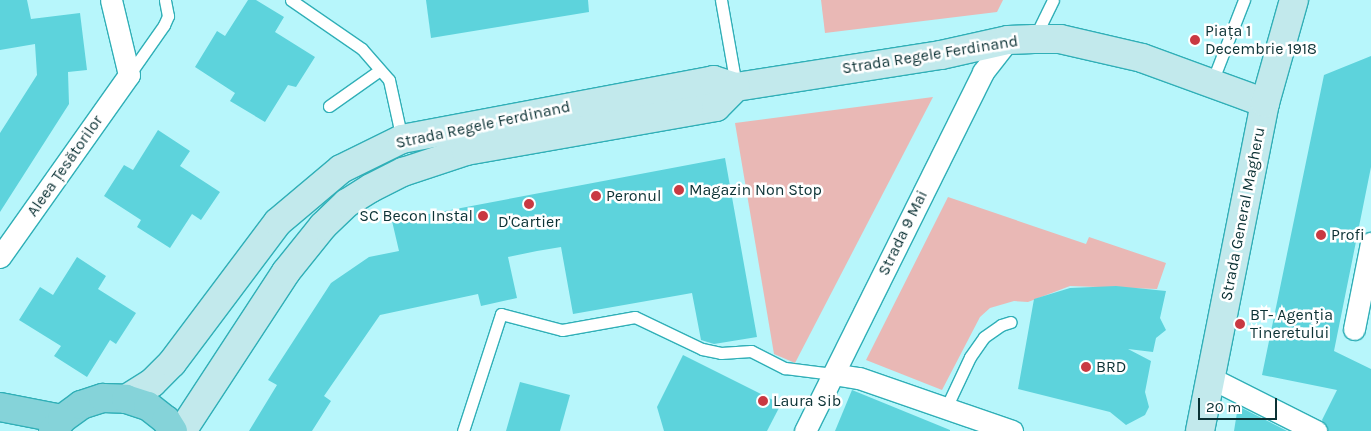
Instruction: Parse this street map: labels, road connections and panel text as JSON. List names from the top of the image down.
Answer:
{
  "streets": {
    "street": [
      "Strada Regele Ferdinand",
      "Aleea Țesătorilor",
      "Strada General Magheru",
      "Strada 9 Mai"
    ]
  },
  "crossings": [
    ["Strada Regele Ferdinand", "Strada General Magheru"],
    ["Strada Regele Ferdinand", "Strada 9 Mai"]
  ],
  "places": [
    "Piața 1 Decembrie 1918",
    "Magazin Non Stop",
    "Peronul",
    "D'Cartier",
    "SC Becon Instal",
    "Profi",
    "BT- Agenția Tineretului",
    "BRD",
    "Laura Sib"
  ],
  "scale_bar": "20 m"
}
